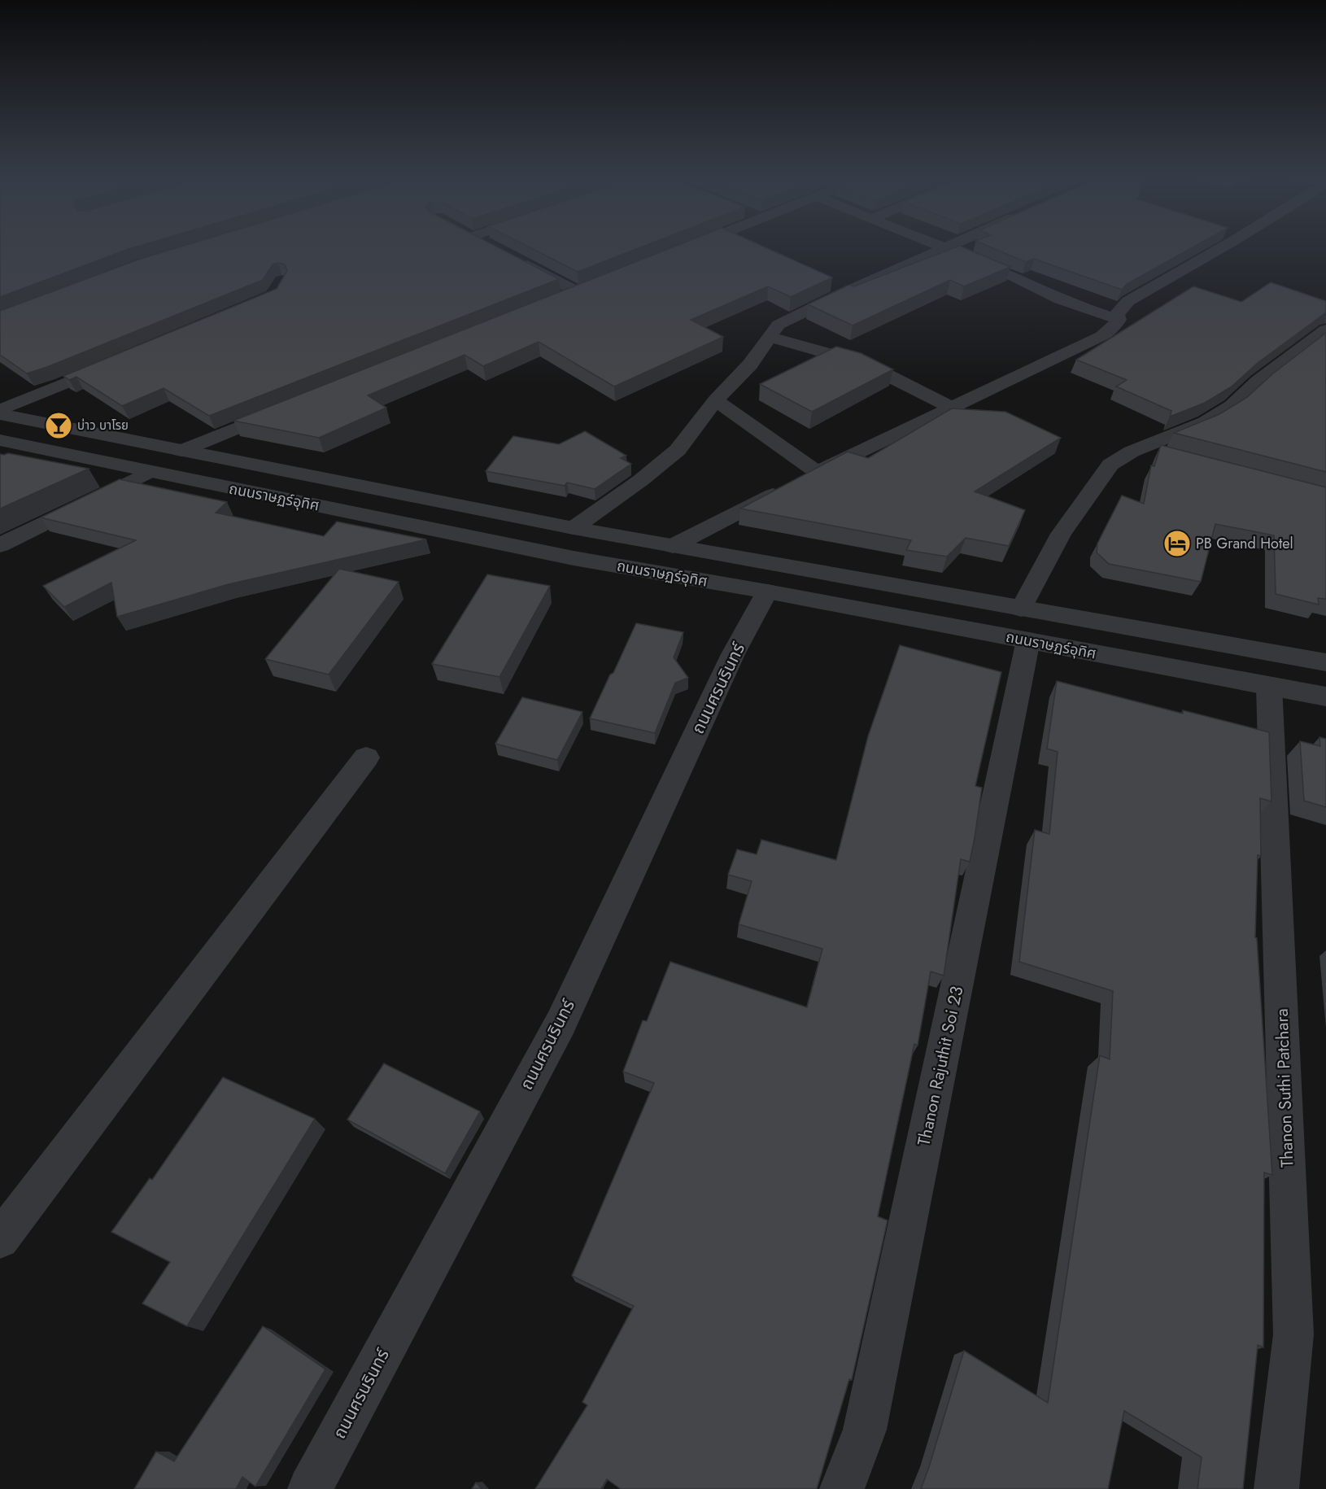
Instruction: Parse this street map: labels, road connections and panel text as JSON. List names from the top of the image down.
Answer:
{
  "streets": {
    "street": [
      "ถนนราษฏร์อุทิศ",
      "ถนนศรนรินทร์",
      "Thanon Rajuthit Soi 23",
      "Thanon Suthi Patchara"
    ]
  },
  "crossings": [
    ["ถนนราษฏร์อุทิศ", "ถนนศรนรินทร์"],
    ["ถนนราษฏร์อุทิศ", "Thanon Rajuthit Soi 23"],
    ["ถนนราษฏร์อุทิศ", "Thanon Suthi Patchara"]
  ],
  "places": {
    "bar": ["บ่าว บาโรย"],
    "hotel": ["PB Grand Hotel"]
  }
}
